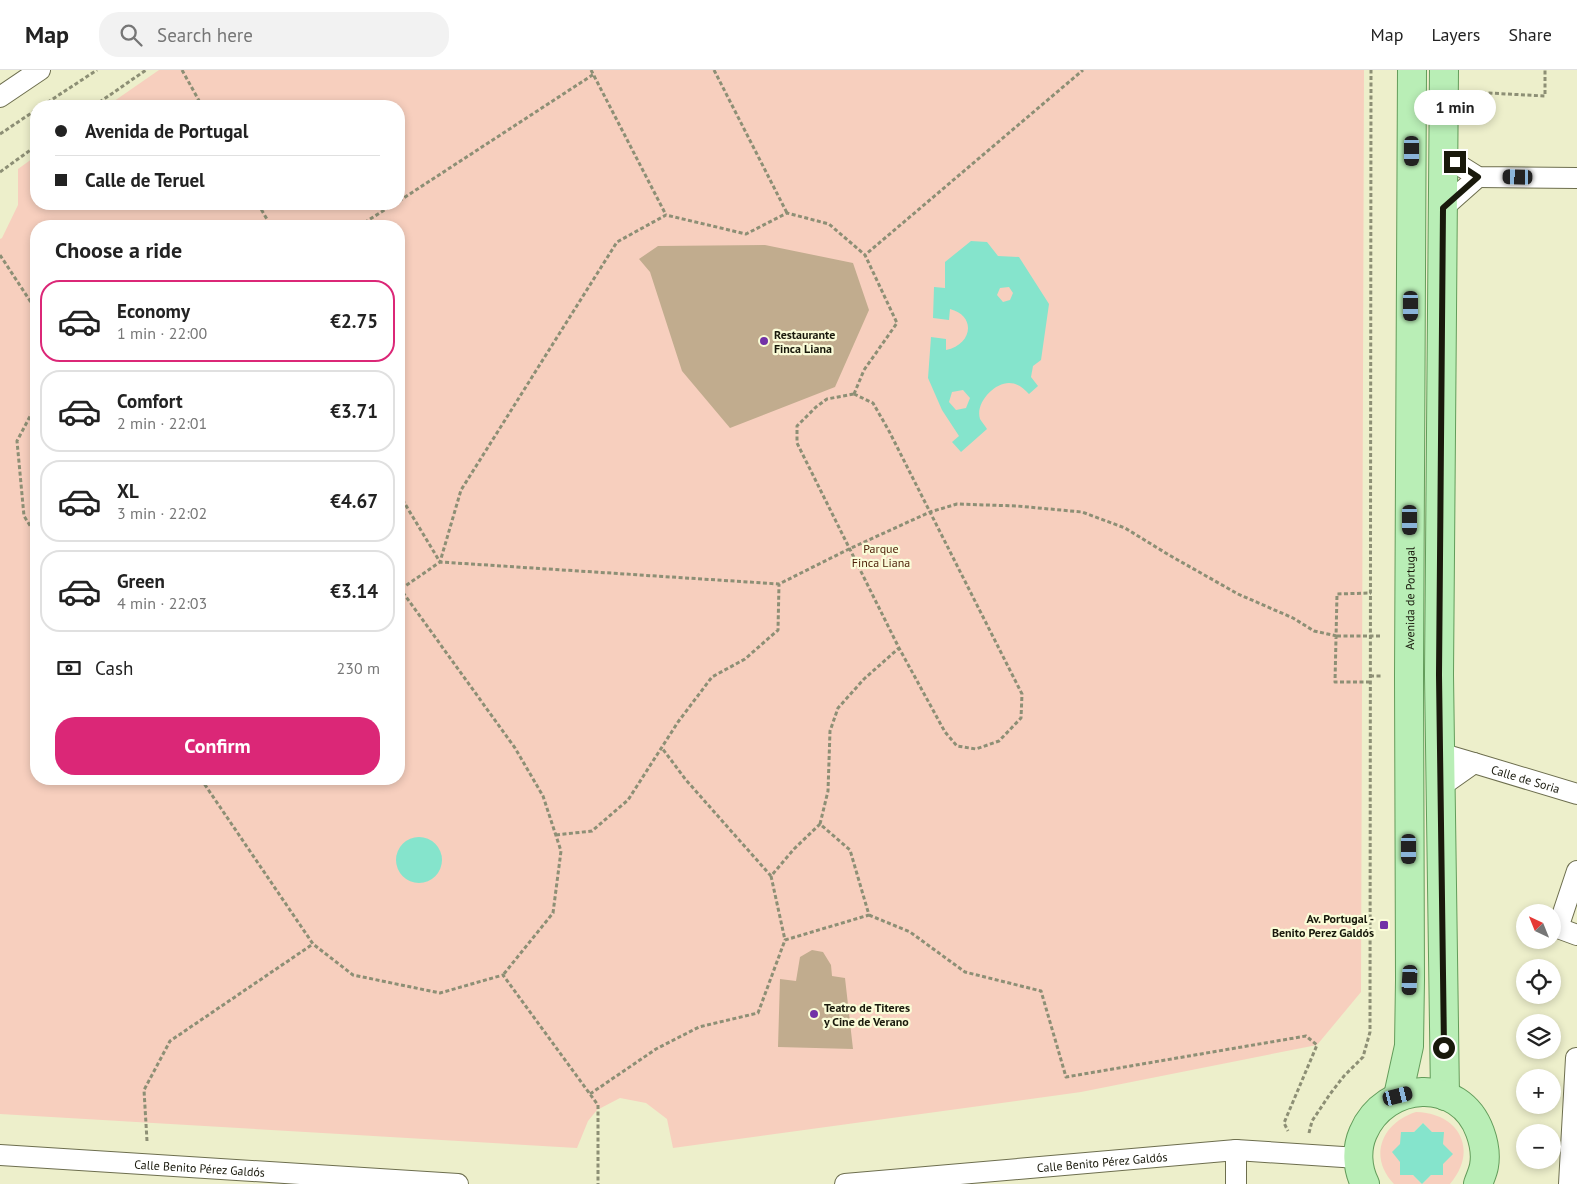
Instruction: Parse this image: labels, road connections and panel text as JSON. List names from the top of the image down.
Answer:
{
  "streets": {
    "main road": ["Avenida de Portugal"],
    "street": ["Calle de Soria", "Calle Benito Pérez Galdós"]
  },
  "parks": ["Parque Finca Liana"],
  "places": {
    "other": ["Restaurante Finca Liana", "Teatro de Titeres y Cine de Verano"],
    "transit": ["Av. Portugal - Benito Perez Galdós"]
  },
  "north": "top left",
  "page": {
    "header": "Map",
    "search": "Search here",
    "nav": ["Map", "Layers", "Share"],
    "bubble": "1 min",
    "banner": ["Avenida de Portugal", "Calle de Teruel"],
    "heading": "Choose a ride",
    "list": [
      {
        "name": "Economy",
        "note": "1 min · 22:00",
        "value": "€2.75"
      },
      {
        "name": "Comfort",
        "note": "2 min · 22:01",
        "value": "€3.71"
      },
      {
        "name": "XL",
        "note": "3 min · 22:02",
        "value": "€4.67"
      },
      {
        "name": "Green",
        "note": "4 min · 22:03",
        "value": "€3.14"
      }
    ],
    "pay": ["Cash", "230 m"],
    "buttons": "Confirm",
    "map_buttons": ["+", "−"]
  }
}
